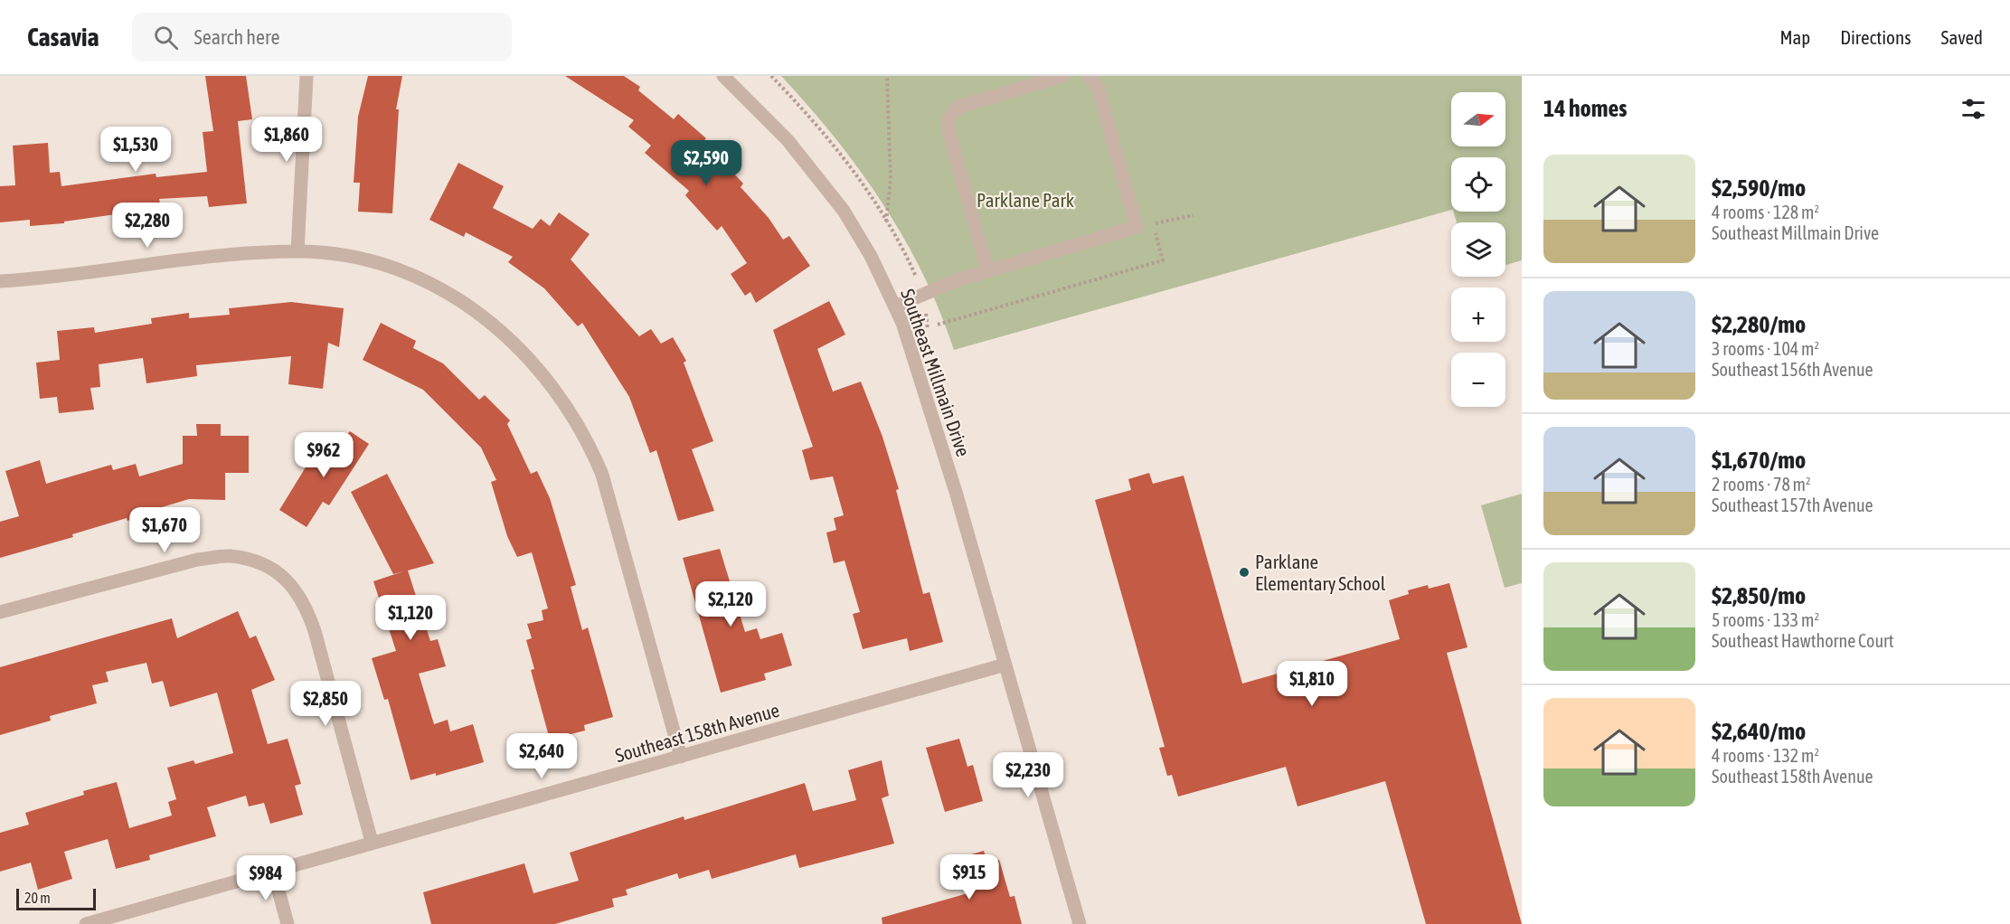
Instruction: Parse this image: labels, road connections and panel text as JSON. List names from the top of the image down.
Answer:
{
  "streets": {
    "street": ["Southeast Millmain Drive", "Southeast 158th Avenue"]
  },
  "crossings": [
    ["Southeast Millmain Drive", "Southeast 158th Avenue"]
  ],
  "parks": ["Parklane Park"],
  "places": ["Parklane Elementary School"],
  "scale_bar": "20 m",
  "north": "right",
  "page": {
    "header": "Casavia",
    "search": "Search here",
    "nav": ["Map", "Directions", "Saved"],
    "heading": "14 homes",
    "map_buttons": ["+", "−"],
    "price": [
      "$1,860",
      "$1,530",
      "$2,590",
      "$2,280",
      "$962",
      "$1,670",
      "$2,120",
      "$1,120",
      "$1,810",
      "$2,850",
      "$2,640",
      "$2,230",
      "$915",
      "$984"
    ],
    "list": [
      {
        "name": "$2,590/mo",
        "note": "4 rooms · 128 m² · Southeast Millmain Drive"
      },
      {
        "name": "$2,280/mo",
        "note": "3 rooms · 104 m² · Southeast 156th Avenue"
      },
      {
        "name": "$1,670/mo",
        "note": "2 rooms · 78 m² · Southeast 157th Avenue"
      },
      {
        "name": "$2,850/mo",
        "note": "5 rooms · 133 m² · Southeast Hawthorne Court"
      },
      {
        "name": "$2,640/mo",
        "note": "4 rooms · 132 m² · Southeast 158th Avenue"
      }
    ],
    "scale": "20 m"
  }
}
